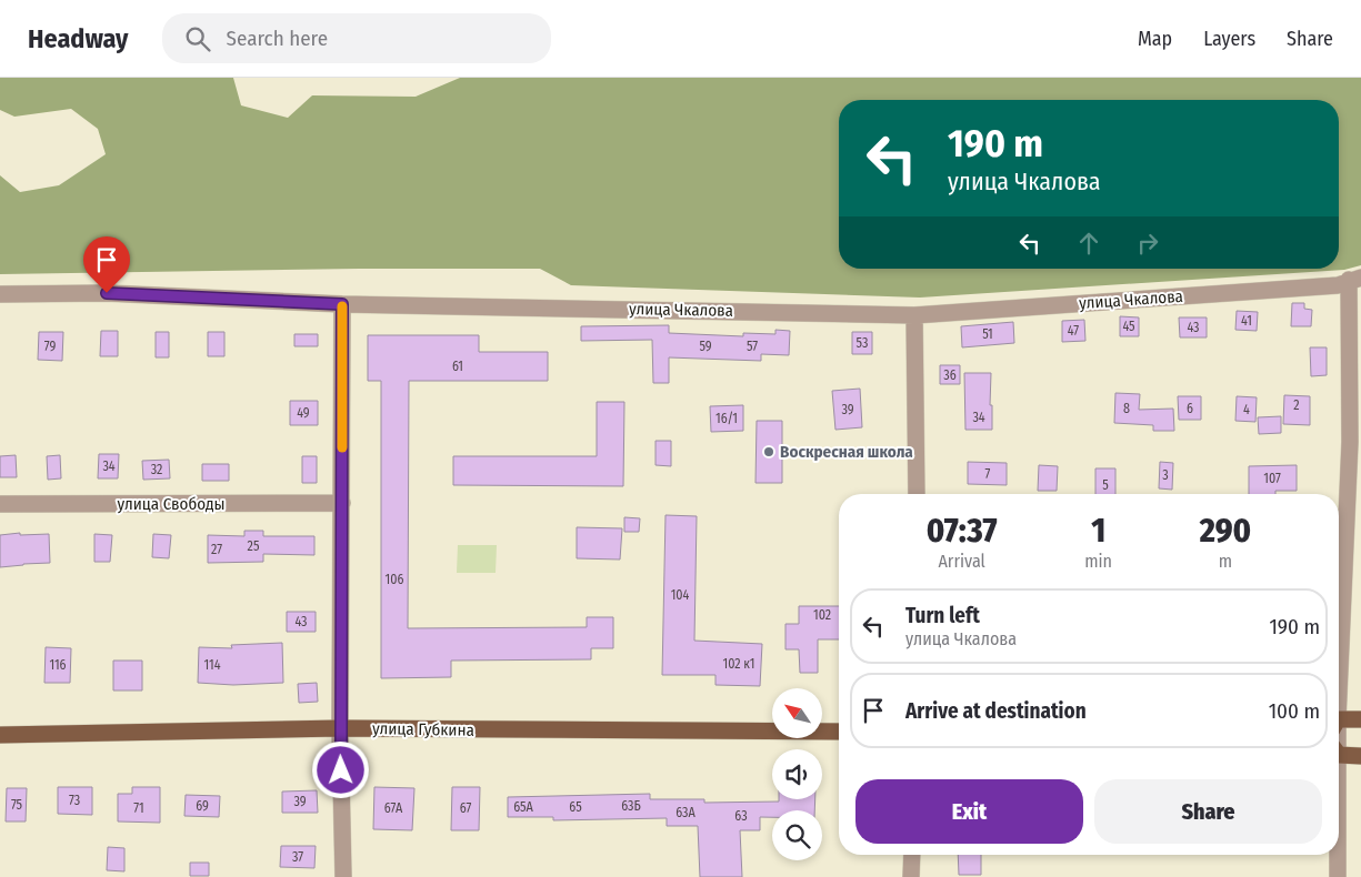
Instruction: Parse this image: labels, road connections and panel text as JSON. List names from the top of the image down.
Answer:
{
  "streets": {
    "main road": ["улица Губкина"],
    "street": ["улица Чкалова", "улица Свободы"]
  },
  "places": ["Воскресная школа"],
  "house_numbers": [
    "41",
    "45",
    "43",
    "47",
    "51",
    "53",
    "79",
    "59",
    "57",
    "61",
    "36",
    "2",
    "8",
    "6",
    "39",
    "4",
    "49",
    "34",
    "16/1",
    "34",
    "32",
    "7",
    "3",
    "107",
    "5",
    "25",
    "27",
    "106",
    "104",
    "102",
    "43",
    "102 к1",
    "116",
    "114",
    "73",
    "39",
    "75",
    "69",
    "63Б",
    "65А",
    "65",
    "71",
    "67А",
    "67",
    "63А",
    "63",
    "37"
  ],
  "north": "top left",
  "page": {
    "header": "Headway",
    "search": "Search here",
    "nav": ["Map", "Layers", "Share"],
    "turn": ["190 m", "улица Чкалова"],
    "eta": [
      "07:37",
      "Arrival",
      "1",
      "min",
      "290",
      "m"
    ],
    "list": [
      {
        "name": "Turn left",
        "note": "улица Чкалова",
        "value": "190 m"
      },
      {
        "name": "Arrive at destination",
        "value": "100 m"
      }
    ],
    "buttons": ["Exit", "Share"]
  }
}
